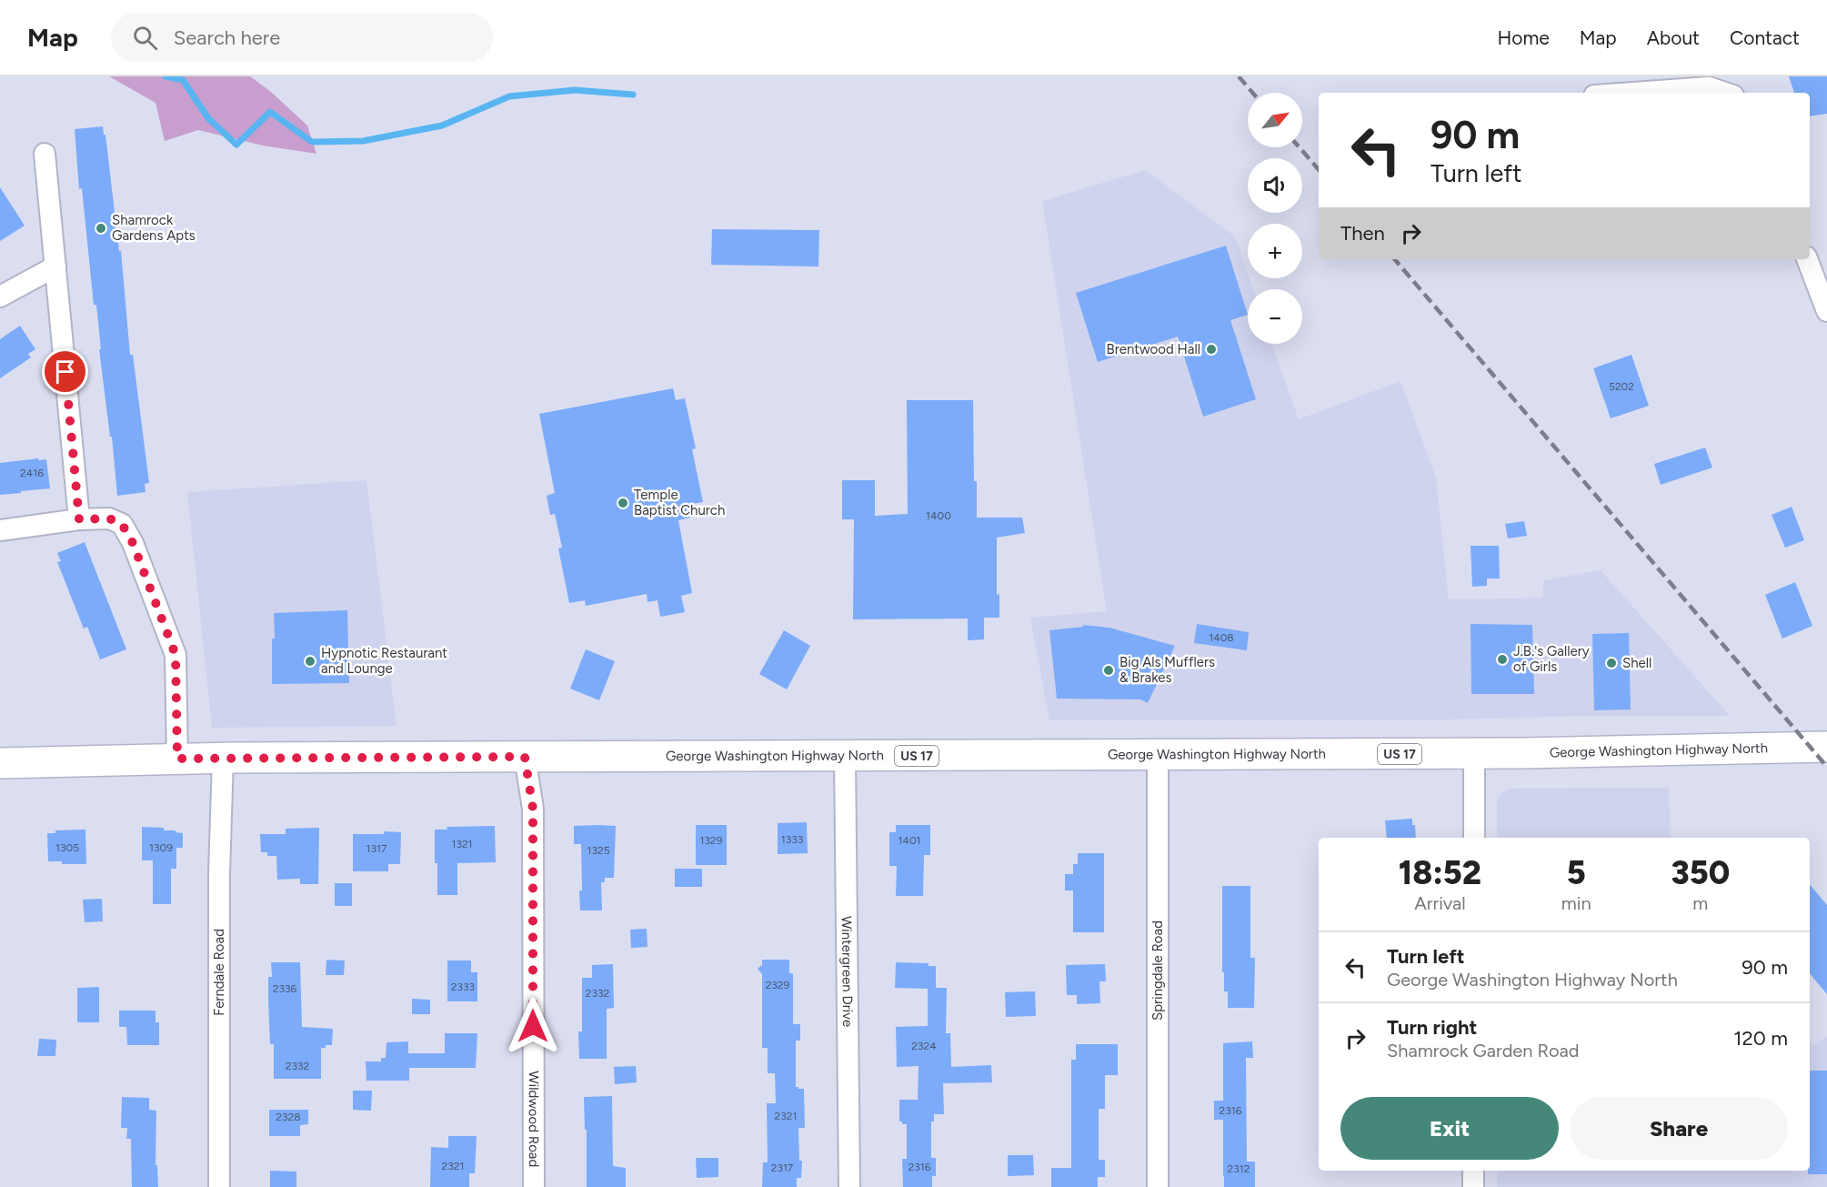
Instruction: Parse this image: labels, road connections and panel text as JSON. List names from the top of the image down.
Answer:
{
  "streets": {
    "main road": ["George Washington Highway North", "US 17"],
    "street": [
      "Springdale Road",
      "Wintergreen Drive",
      "Ferndale Road",
      "Wildwood Road"
    ]
  },
  "crossings": [
    ["George Washington Highway North", "Springdale Road"],
    ["George Washington Highway North", "Wintergreen Drive"],
    ["George Washington Highway North", "Ferndale Road"],
    ["George Washington Highway North", "Wildwood Road"]
  ],
  "places": [
    "Shamrock Gardens Apts",
    "Brentwood Hall",
    "Temple Baptist Church",
    "J.B.'s Gallery of Girls",
    "Hypnotic Restaurant and Lounge",
    "Shell",
    "Big Als Mufflers & Brakes"
  ],
  "house_numbers": [
    "5202",
    "2416",
    "1400",
    "1408",
    "1333",
    "1329",
    "1401",
    "1321",
    "1305",
    "1309",
    "1317",
    "1325",
    "2329",
    "2333",
    "2336",
    "2332",
    "2324",
    "2332",
    "2316",
    "2321",
    "2328",
    "2321",
    "2316",
    "2317",
    "2312"
  ],
  "north": "top right",
  "page": {
    "header": "Map",
    "search": "Search here",
    "nav": [
      "Home",
      "Map",
      "About",
      "Contact"
    ],
    "map_buttons": ["+", "−"],
    "turn": ["90 m", "Turn left"],
    "then": "Then",
    "eta": [
      "18:52",
      "Arrival",
      "5",
      "min",
      "350",
      "m"
    ],
    "list": [
      {
        "name": "Turn left",
        "note": "George Washington Highway North",
        "value": "90 m"
      },
      {
        "name": "Turn right",
        "note": "Shamrock Garden Road",
        "value": "120 m"
      }
    ],
    "buttons": ["Exit", "Share"]
  }
}
